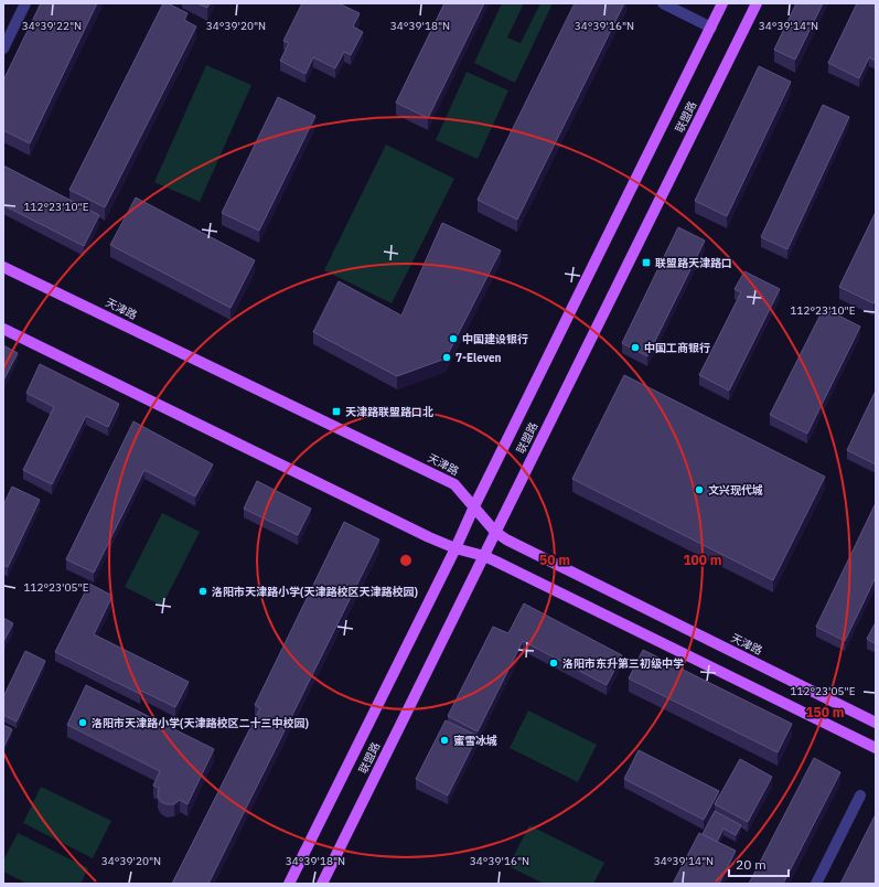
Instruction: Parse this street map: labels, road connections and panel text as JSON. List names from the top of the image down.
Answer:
{
  "streets": {
    "main road": ["联盟路", "天津路"]
  },
  "crossings": [
    ["联盟路", "天津路"]
  ],
  "places": {
    "transit": ["联盟路天津路口", "天津路联盟路口北"],
    "other": [
      "中国建设银行",
      "中国工商银行",
      "7-Eleven",
      "文兴现代城",
      "洛阳市天津路小学(天津路校区天津路校园)",
      "洛阳市东升第三初级中学",
      "洛阳市天津路小学(天津路校区二十三中校园)",
      "蜜雪冰城"
    ]
  },
  "scale_bar": "20 m",
  "coordinates": [
    "34°39'22\"N",
    "34°39'20\"N",
    "34°39'18\"N",
    "34°39'16\"N",
    "34°39'14\"N",
    "112°23'10\"E",
    "112°23'05\"E"
  ],
  "rings": ["50 m", "100 m", "150 m"]
}
